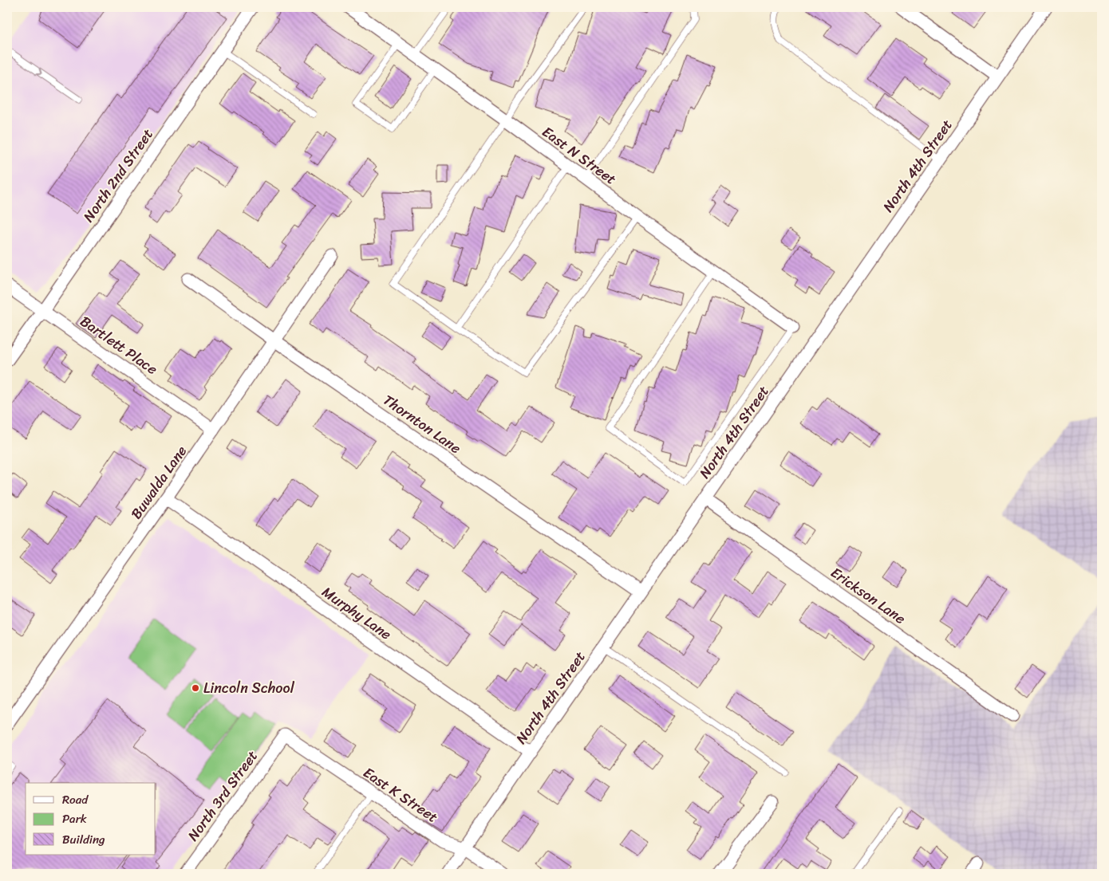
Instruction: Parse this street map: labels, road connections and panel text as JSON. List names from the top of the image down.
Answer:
{
  "streets": {
    "street": [
      "East N Street",
      "North 4th Street",
      "North 2nd Street",
      "Bartlett Place",
      "Thornton Lane",
      "Buwalda Lane",
      "Erickson Lane",
      "Murphy Lane",
      "East K Street",
      "North 3rd Street"
    ]
  },
  "crossings": [
    ["North 4th Street", "Thornton Lane"],
    ["North 4th Street", "Erickson Lane"],
    ["North 4th Street", "Murphy Lane"],
    ["North 4th Street", "East K Street"],
    ["North 2nd Street", "Bartlett Place"],
    ["Bartlett Place", "Buwalda Lane"],
    ["Thornton Lane", "Buwalda Lane"],
    ["Buwalda Lane", "Murphy Lane"],
    ["East K Street", "North 3rd Street"]
  ],
  "places": ["Lincoln School"],
  "legend": ["Road", "Park", "Building"]
}
